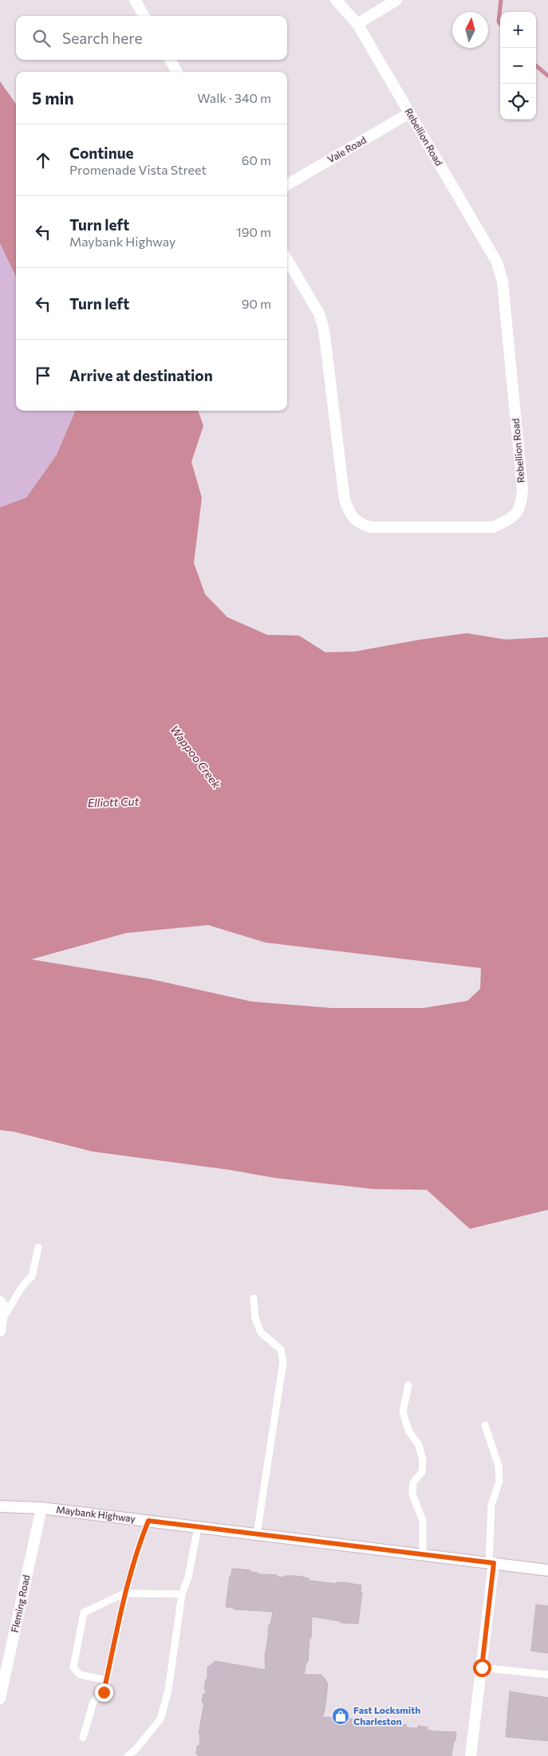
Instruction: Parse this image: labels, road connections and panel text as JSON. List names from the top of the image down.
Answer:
{
  "streets": {
    "street": [
      "Rebellion Road",
      "Vale Road",
      "Maybank Highway",
      "Fleming Road"
    ]
  },
  "crossings": [
    ["Rebellion Road", "Vale Road"],
    ["Maybank Highway", "Fleming Road"]
  ],
  "water": ["Wappoo Creek", "Elliott Cut"],
  "places": {
    "shop": ["Fast Locksmith Charleston"]
  },
  "north": "top",
  "page": {
    "map_buttons": ["+", "−"],
    "search": "Search here",
    "heading": ["5 min", "Walk · 340 m"],
    "list": [
      ["Continue", "Promenade Vista Street", "60 m"],
      ["Turn left", "Maybank Highway", "190 m"],
      ["Turn left", "90 m"],
      "Arrive at destination"
    ]
  }
}
